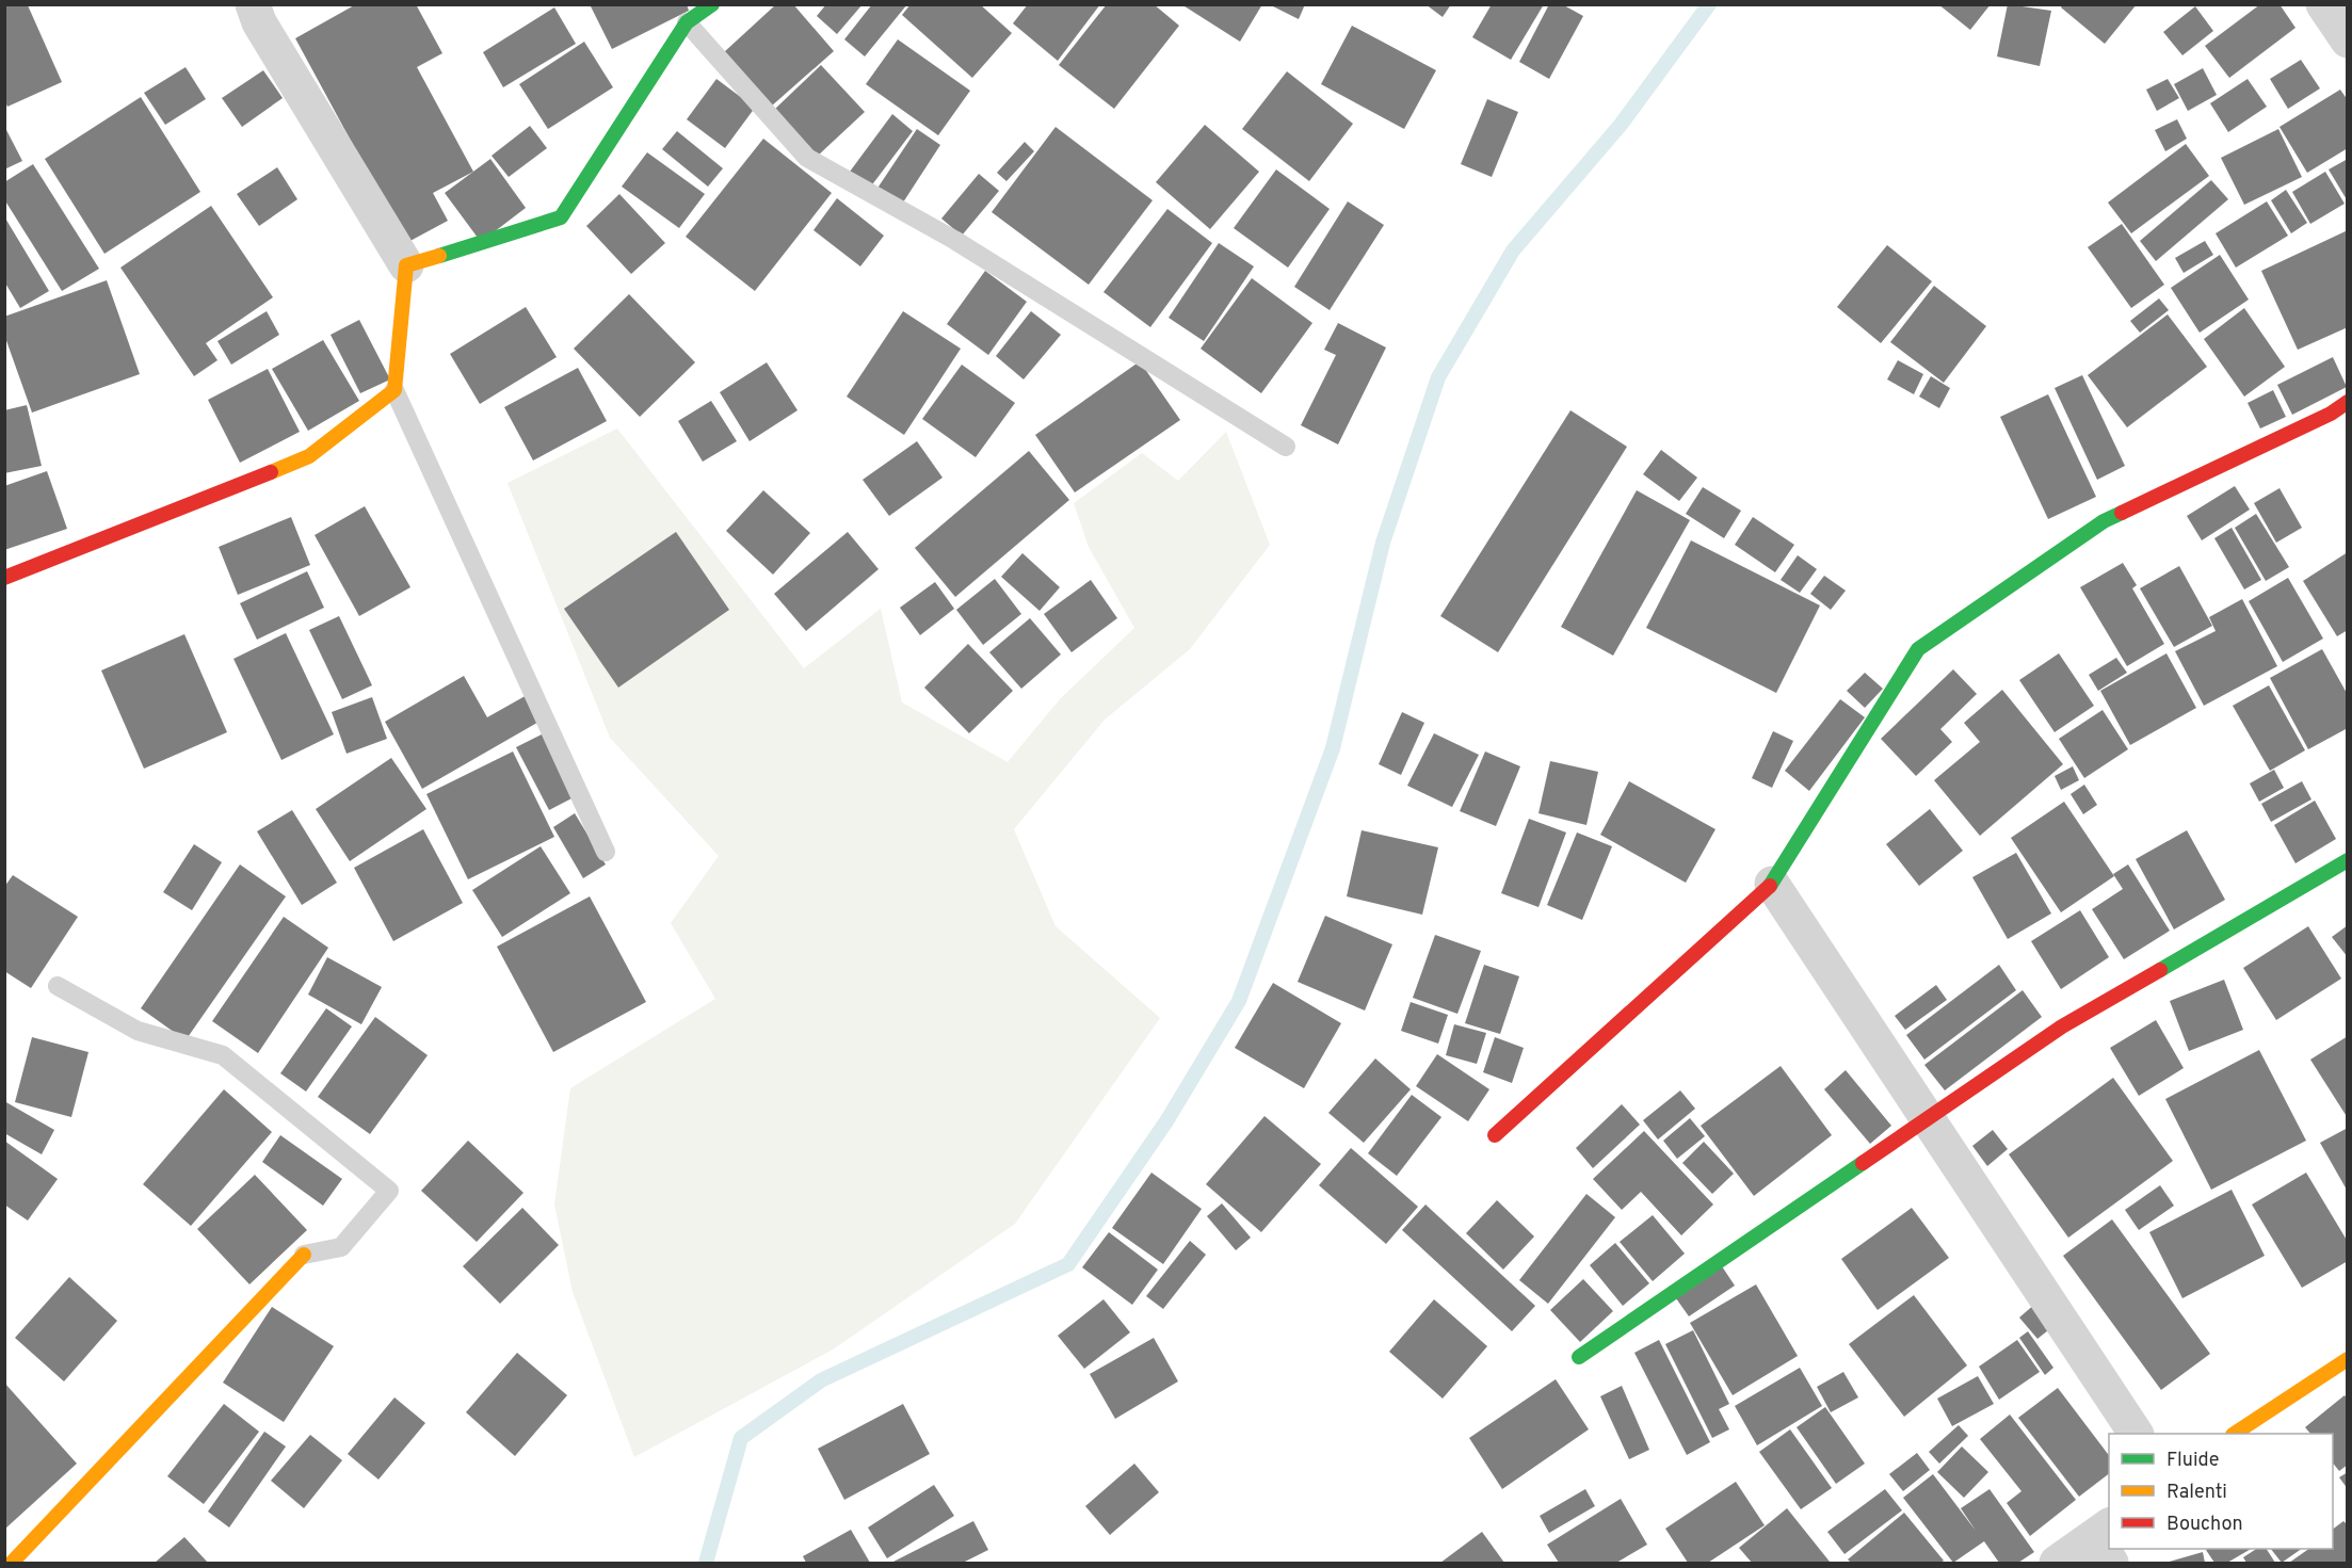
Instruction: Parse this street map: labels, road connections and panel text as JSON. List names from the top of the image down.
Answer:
{
  "legend": ["Fluide", "Ralenti", "Bouchon"]
}
